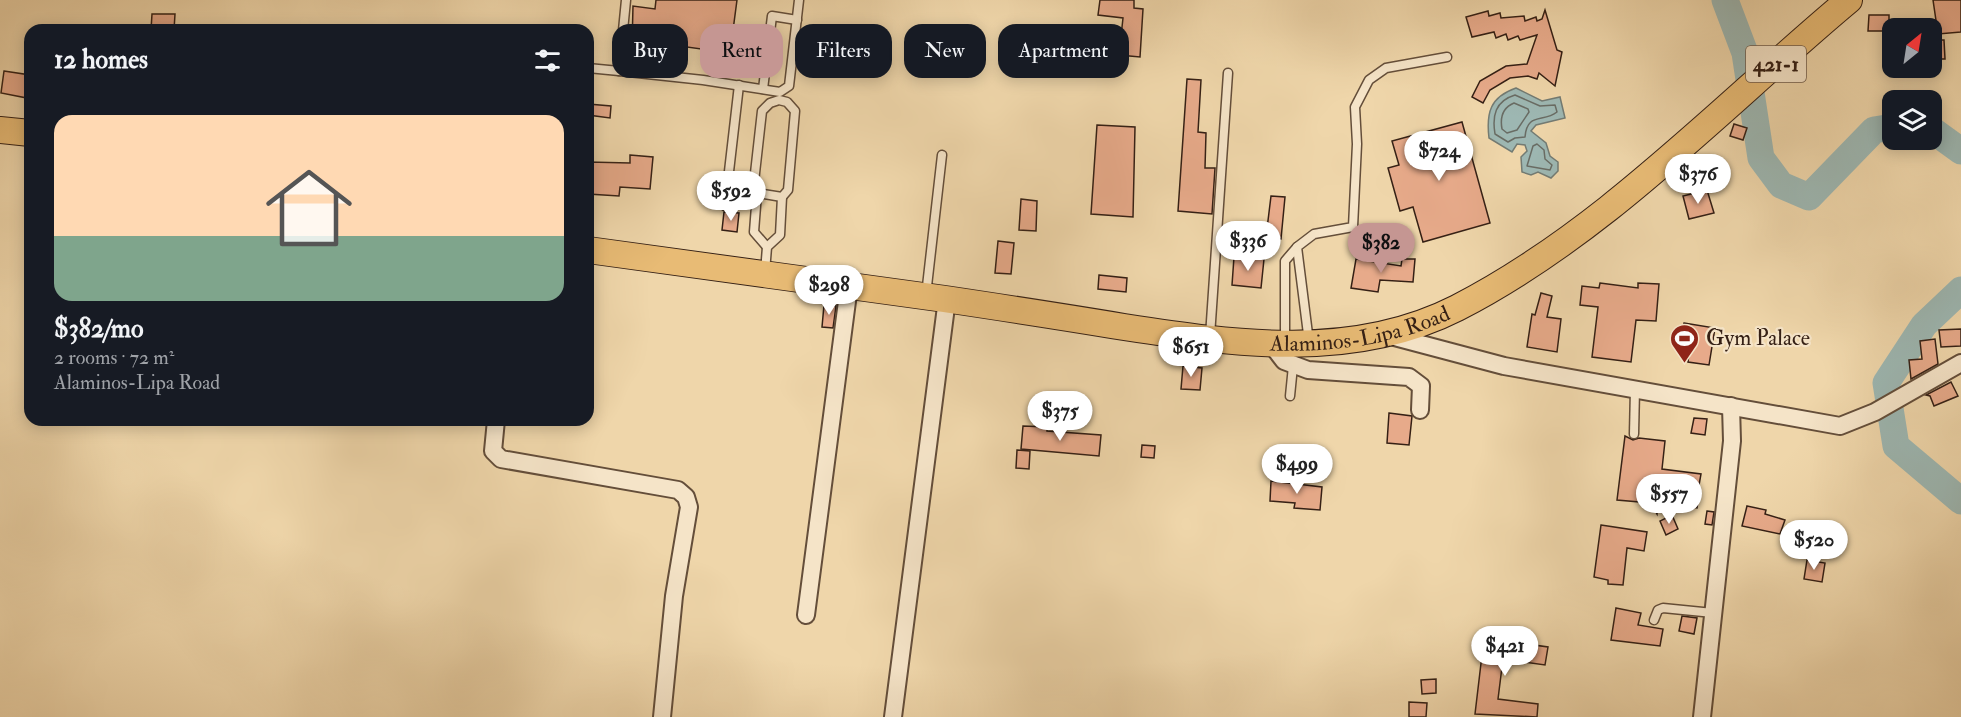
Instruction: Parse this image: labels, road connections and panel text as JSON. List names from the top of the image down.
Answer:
{
  "streets": {
    "main road": ["421-1", "Alaminos-Lipa Road"]
  },
  "places": {
    "sports": ["Gym Palace"]
  },
  "north": "top right",
  "page": {
    "chip": [
      "Buy",
      "Rent",
      "Filters",
      "New",
      "Apartment"
    ],
    "heading": "12 homes",
    "list": [
      {
        "name": "$382/mo",
        "note": "2 rooms · 72 m² · Alaminos-Lipa Road"
      }
    ],
    "price": [
      "$724",
      "$376",
      "$592",
      "$336",
      "$382",
      "$298",
      "$651",
      "$375",
      "$499",
      "$557",
      "$520",
      "$421"
    ]
  }
}
